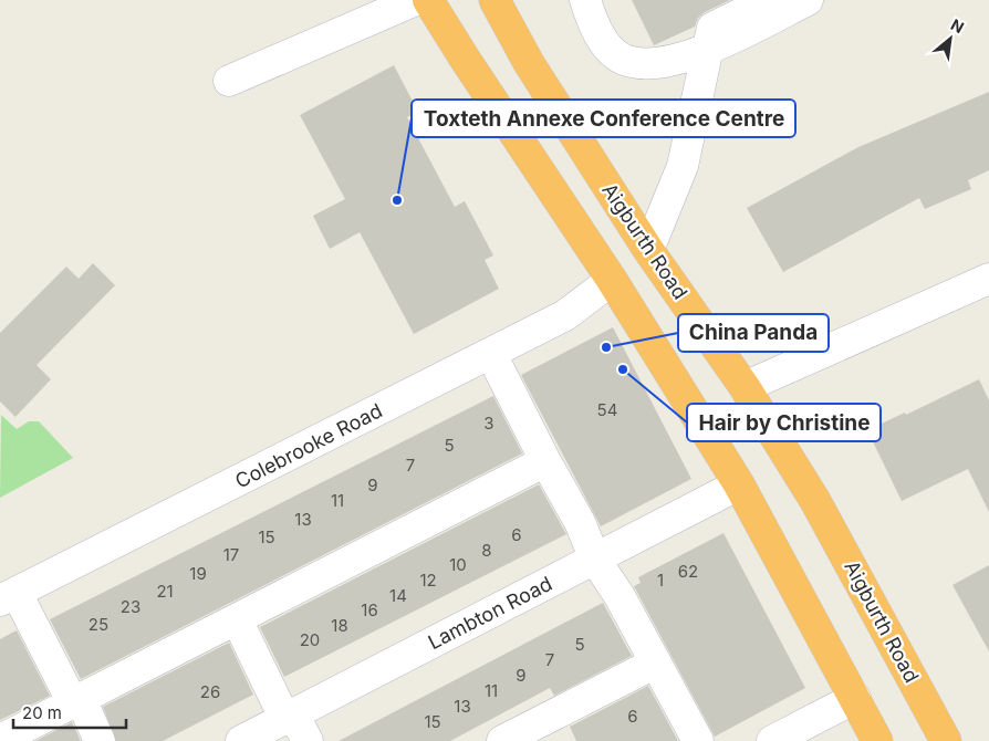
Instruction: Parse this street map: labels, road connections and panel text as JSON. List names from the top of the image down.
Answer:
{
  "streets": {
    "highway": ["Aigburth Road"],
    "street": ["Colebrooke Road", "Lambton Road"]
  },
  "places": ["Toxteth Annexe Conference Centre", "China Panda", "Hair by Christine"],
  "house_numbers": [
    "54",
    "3",
    "5",
    "7",
    "9",
    "11",
    "13",
    "6",
    "15",
    "8",
    "17",
    "10",
    "62",
    "19",
    "12",
    "1",
    "21",
    "14",
    "23",
    "16",
    "25",
    "18",
    "20",
    "5",
    "7",
    "9",
    "11",
    "26",
    "13",
    "6",
    "15"
  ],
  "scale_bar": "20 m",
  "north": "top right"
}
